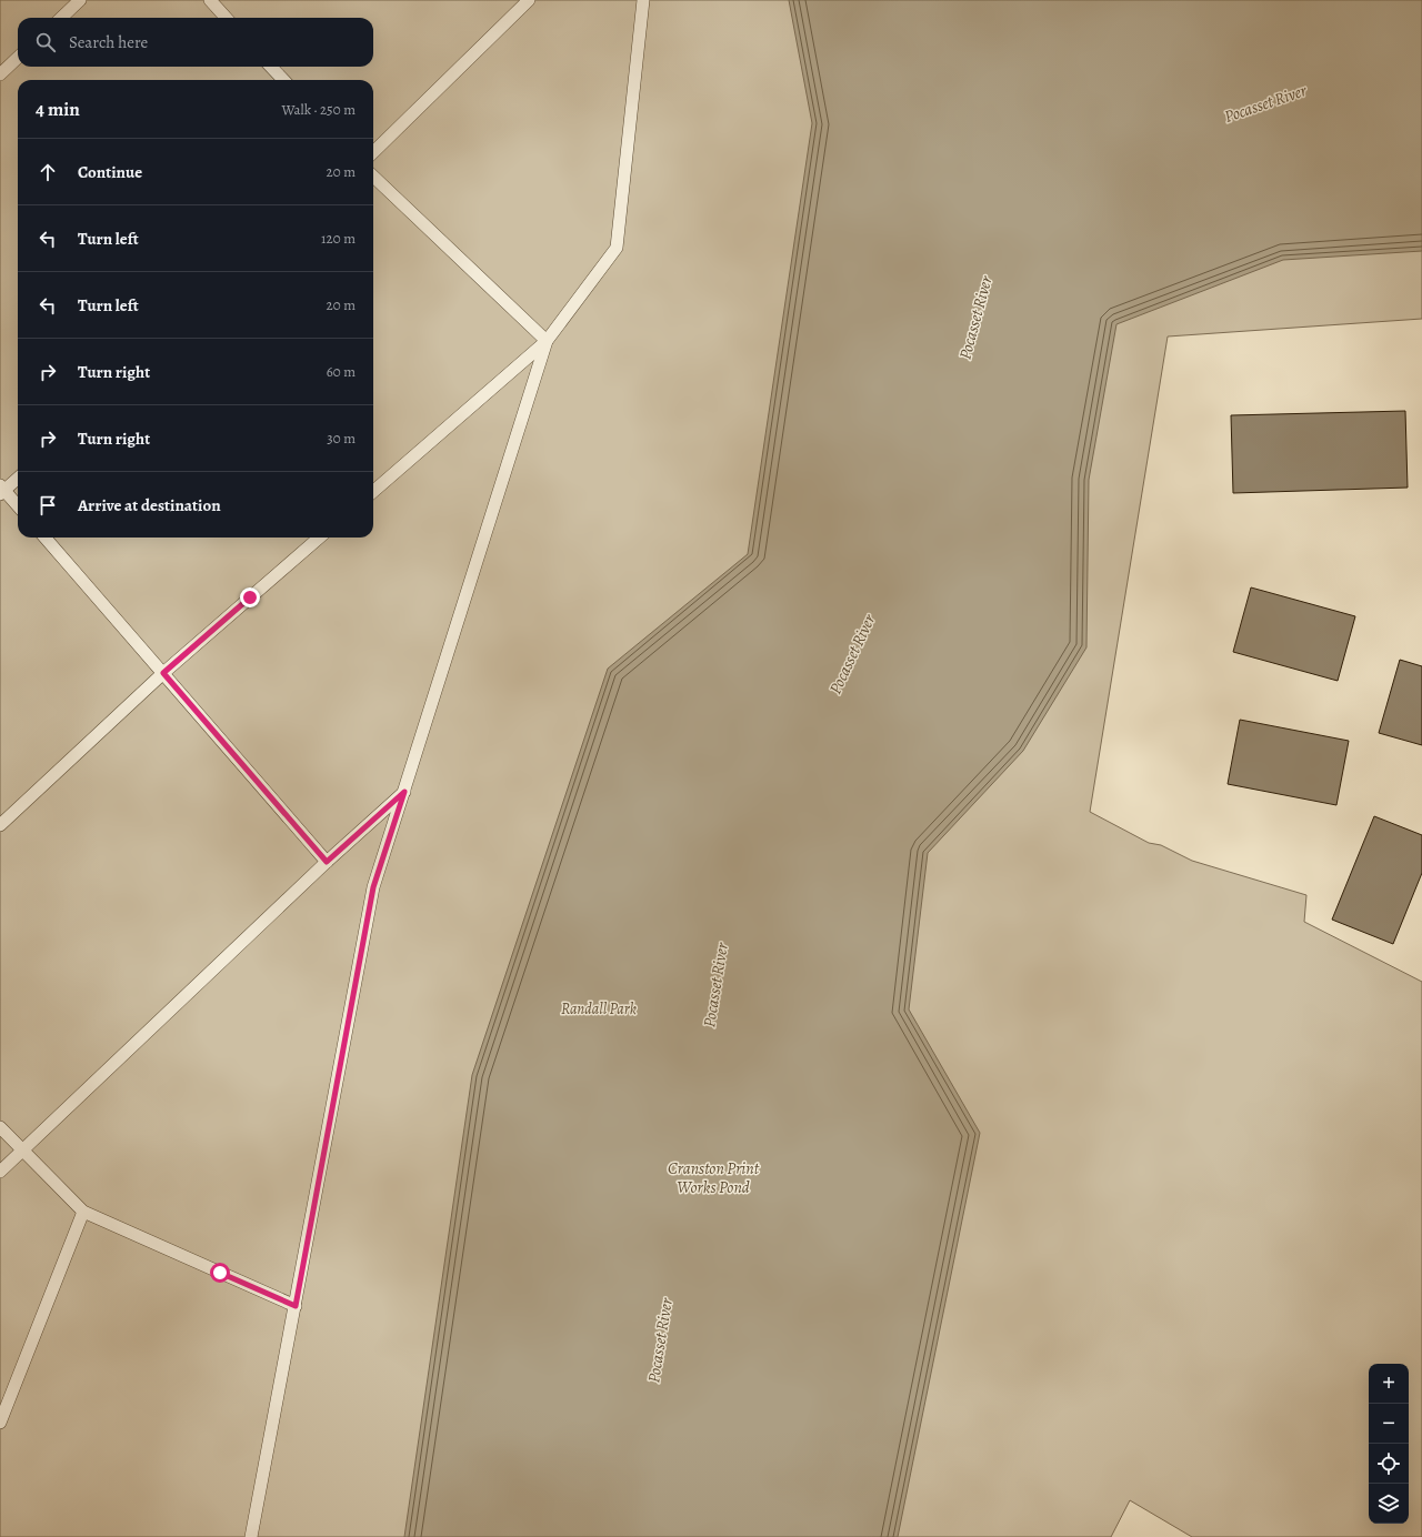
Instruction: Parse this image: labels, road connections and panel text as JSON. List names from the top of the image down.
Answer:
{
  "water": ["Pocasset River", "Cranston Print Works Pond"],
  "parks": ["Randall Park"],
  "page": {
    "search": "Search here",
    "heading": ["4 min", "Walk · 250 m"],
    "list": [
      ["Continue", "20 m"],
      ["Turn left", "120 m"],
      ["Turn left", "20 m"],
      ["Turn right", "60 m"],
      ["Turn right", "30 m"],
      "Arrive at destination"
    ],
    "map_buttons": ["+", "−"]
  }
}
